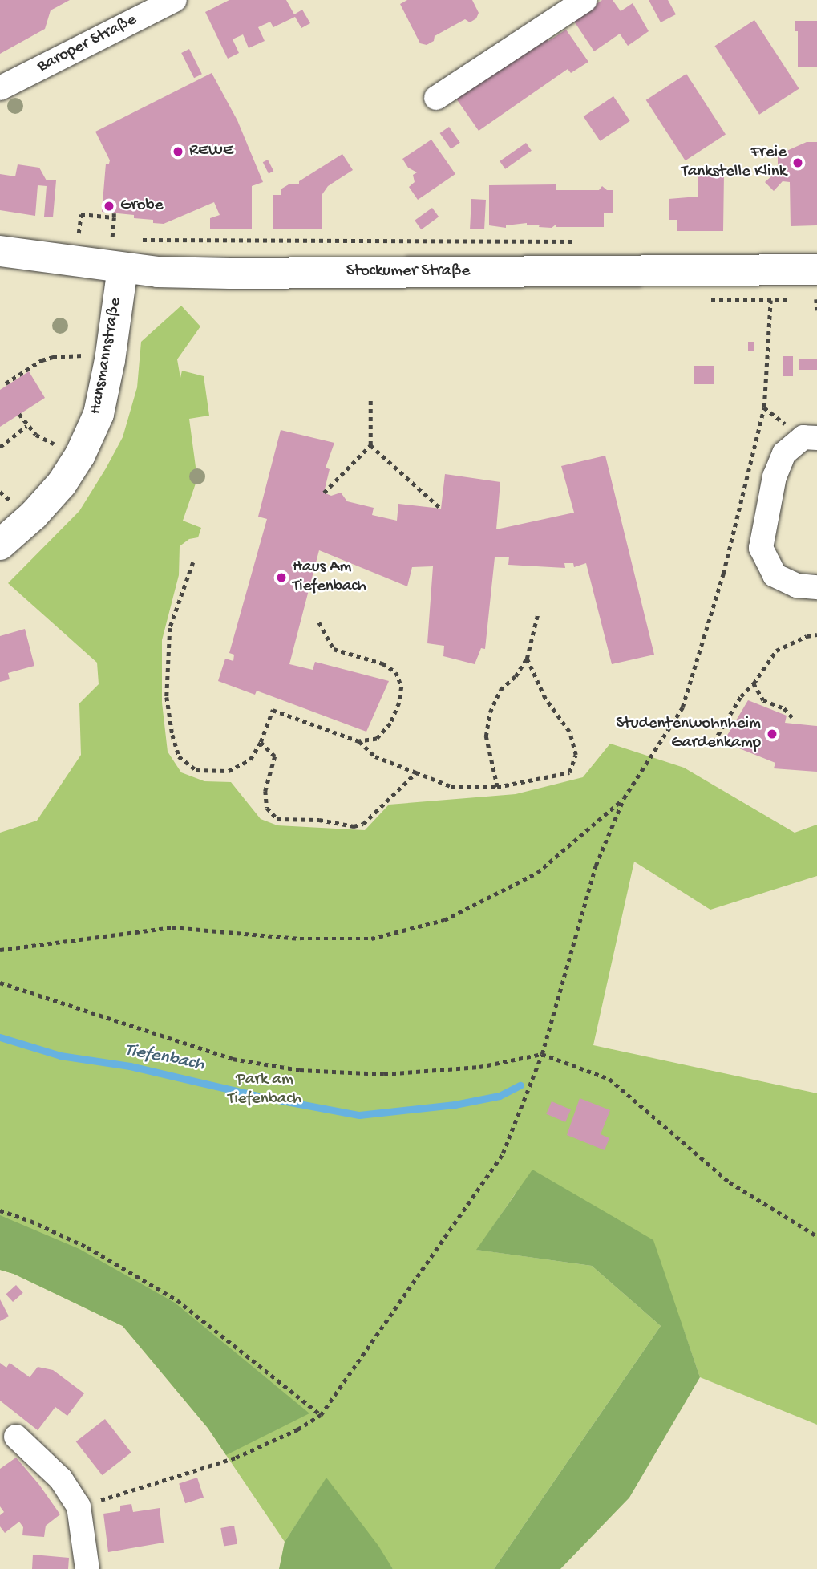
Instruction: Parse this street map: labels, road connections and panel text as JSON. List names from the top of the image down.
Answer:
{
  "streets": {
    "main road": ["Stockumer Straße", "Hansmannstraße"],
    "street": ["Baroper Straße"]
  },
  "crossings": [
    ["Stockumer Straße", "Hansmannstraße"]
  ],
  "water": ["Tiefenbach"],
  "parks": ["Park am Tiefenbach"],
  "places": [
    "REWE",
    "Freie Tankstelle Klink",
    "Grobe",
    "Haus Am Tiefenbach",
    "Studentenwohnheim Gardenkamp"
  ]
}
